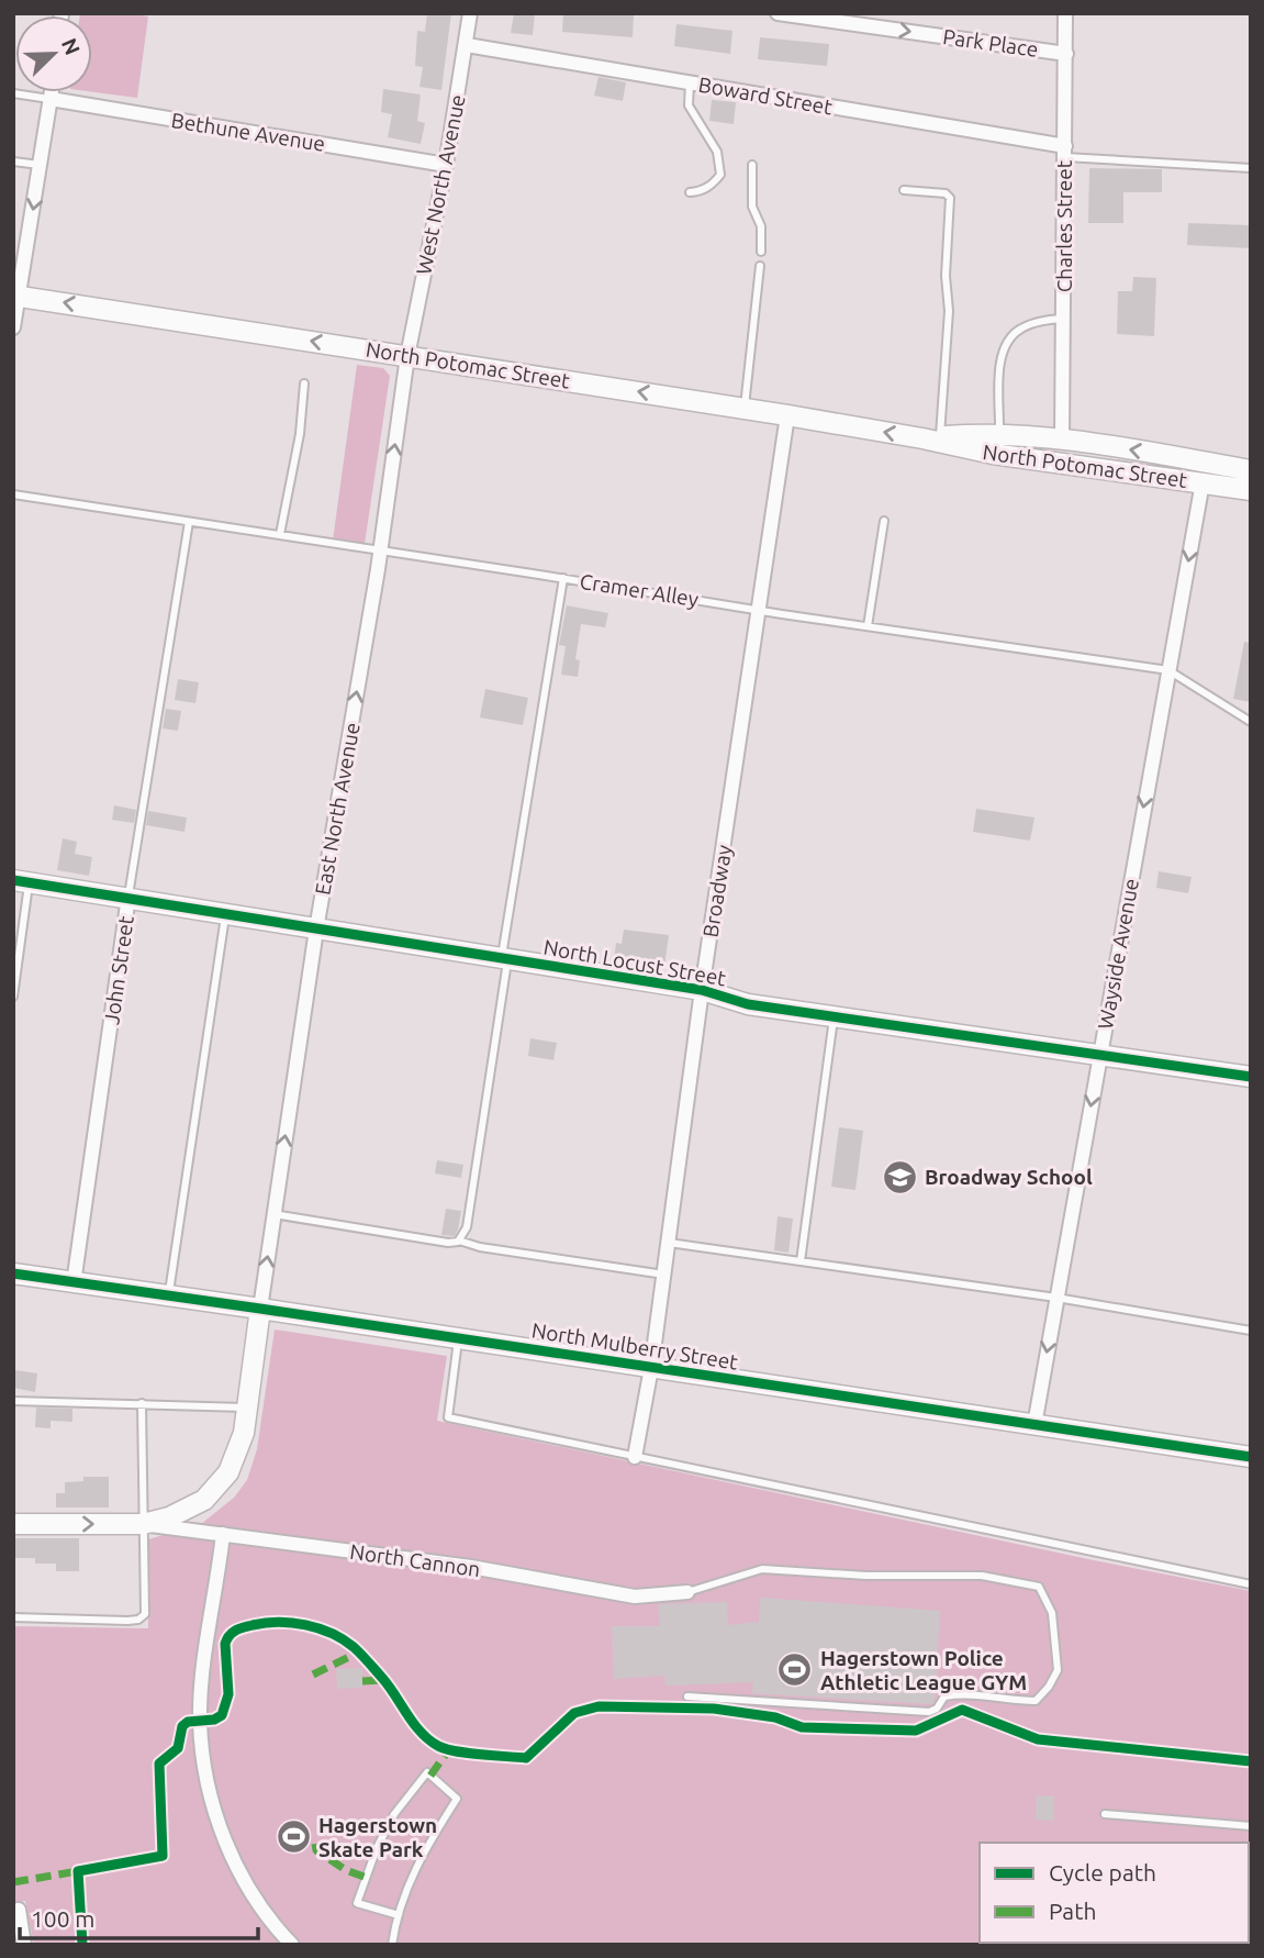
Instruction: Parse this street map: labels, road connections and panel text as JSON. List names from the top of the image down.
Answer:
{
  "streets": {
    "main road": ["North Potomac Street", "North Locust Street", "North Mulberry Street"],
    "street": [
      "Park Place",
      "Boward Street",
      "Bethune Avenue",
      "West North Avenue",
      "Charles Street",
      "East North Avenue",
      "Broadway",
      "Wayside Avenue",
      "John Street",
      "North Cannon"
    ],
    "lane": ["Cramer Alley"]
  },
  "crossings": [
    ["Park Place", "Charles Street"],
    ["Boward Street", "West North Avenue"],
    ["Boward Street", "Charles Street"],
    ["Bethune Avenue", "West North Avenue"],
    ["West North Avenue", "North Potomac Street"],
    ["West North Avenue", "East North Avenue"],
    ["Charles Street", "North Potomac Street"],
    ["North Potomac Street", "East North Avenue"],
    ["North Potomac Street", "Broadway"],
    ["North Potomac Street", "Wayside Avenue"],
    ["Cramer Alley", "East North Avenue"],
    ["Cramer Alley", "Broadway"],
    ["Cramer Alley", "Wayside Avenue"],
    ["Cramer Alley", "John Street"],
    ["East North Avenue", "North Locust Street"],
    ["East North Avenue", "North Mulberry Street"],
    ["Broadway", "North Locust Street"],
    ["Broadway", "North Mulberry Street"],
    ["Wayside Avenue", "North Locust Street"],
    ["Wayside Avenue", "North Mulberry Street"],
    ["North Locust Street", "John Street"],
    ["John Street", "North Mulberry Street"]
  ],
  "one_way": [
    "Park Place",
    "North Potomac Street",
    "East North Avenue",
    "Wayside Avenue"
  ],
  "places": {
    "school or university": ["Broadway School"],
    "sports": ["Hagerstown Police Athletic League GYM", "Hagerstown Skate Park"]
  },
  "legend": ["Cycle path", "Path"],
  "scale_bar": "100 m",
  "north": "top right"
}
